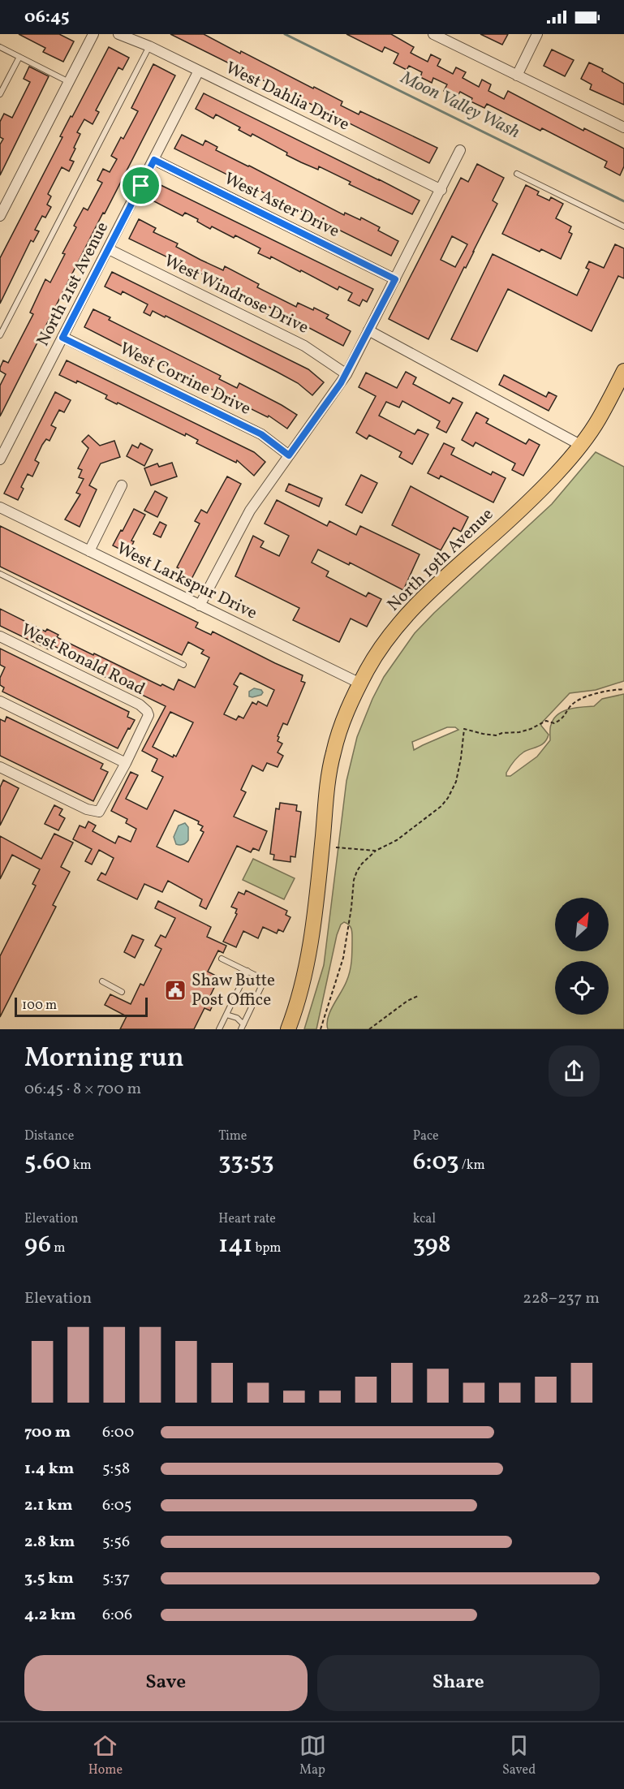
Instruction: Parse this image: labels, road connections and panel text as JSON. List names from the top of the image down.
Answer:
{
  "streets": {
    "main road": ["North 19th Avenue"],
    "street": [
      "West Dahlia Drive",
      "West Aster Drive",
      "North 21st Avenue",
      "West Windrose Drive",
      "West Corrine Drive",
      "West Larkspur Drive",
      "West Ronald Road"
    ]
  },
  "crossings": [
    ["West Dahlia Drive", "North 21st Avenue"],
    ["West Aster Drive", "North 21st Avenue"],
    ["North 21st Avenue", "West Windrose Drive"],
    ["North 21st Avenue", "West Corrine Drive"],
    ["North 19th Avenue", "West Larkspur Drive"]
  ],
  "water": ["Moon Valley Wash"],
  "places": {
    "public building": ["Shaw Butte Post Office"]
  },
  "scale_bar": "100 m",
  "north": "top right",
  "page": {
    "status": "06:45",
    "scale": "100 m",
    "heading": ["Morning run", "06:45 · 8 × 700 m"],
    "stats": [
      ["Distance", "5.60 km"],
      ["Time", "33:53"],
      ["Pace", "6:03 /km"],
      ["Elevation", "96 m"],
      ["Heart rate", "141 bpm"],
      ["kcal", "398"]
    ],
    "chart": ["Elevation", "228–237 m"],
    "list": [
      {
        "name": "700 m",
        "note": "6:00"
      },
      {
        "name": "1.4 km",
        "note": "5:58"
      },
      {
        "name": "2.1 km",
        "note": "6:05"
      },
      {
        "name": "2.8 km",
        "note": "5:56"
      },
      {
        "name": "3.5 km",
        "note": "5:37"
      },
      {
        "name": "4.2 km",
        "note": "6:06"
      }
    ],
    "buttons": ["Save", "Share"],
    "tabs": ["Home", "Map", "Saved"]
  }
}
